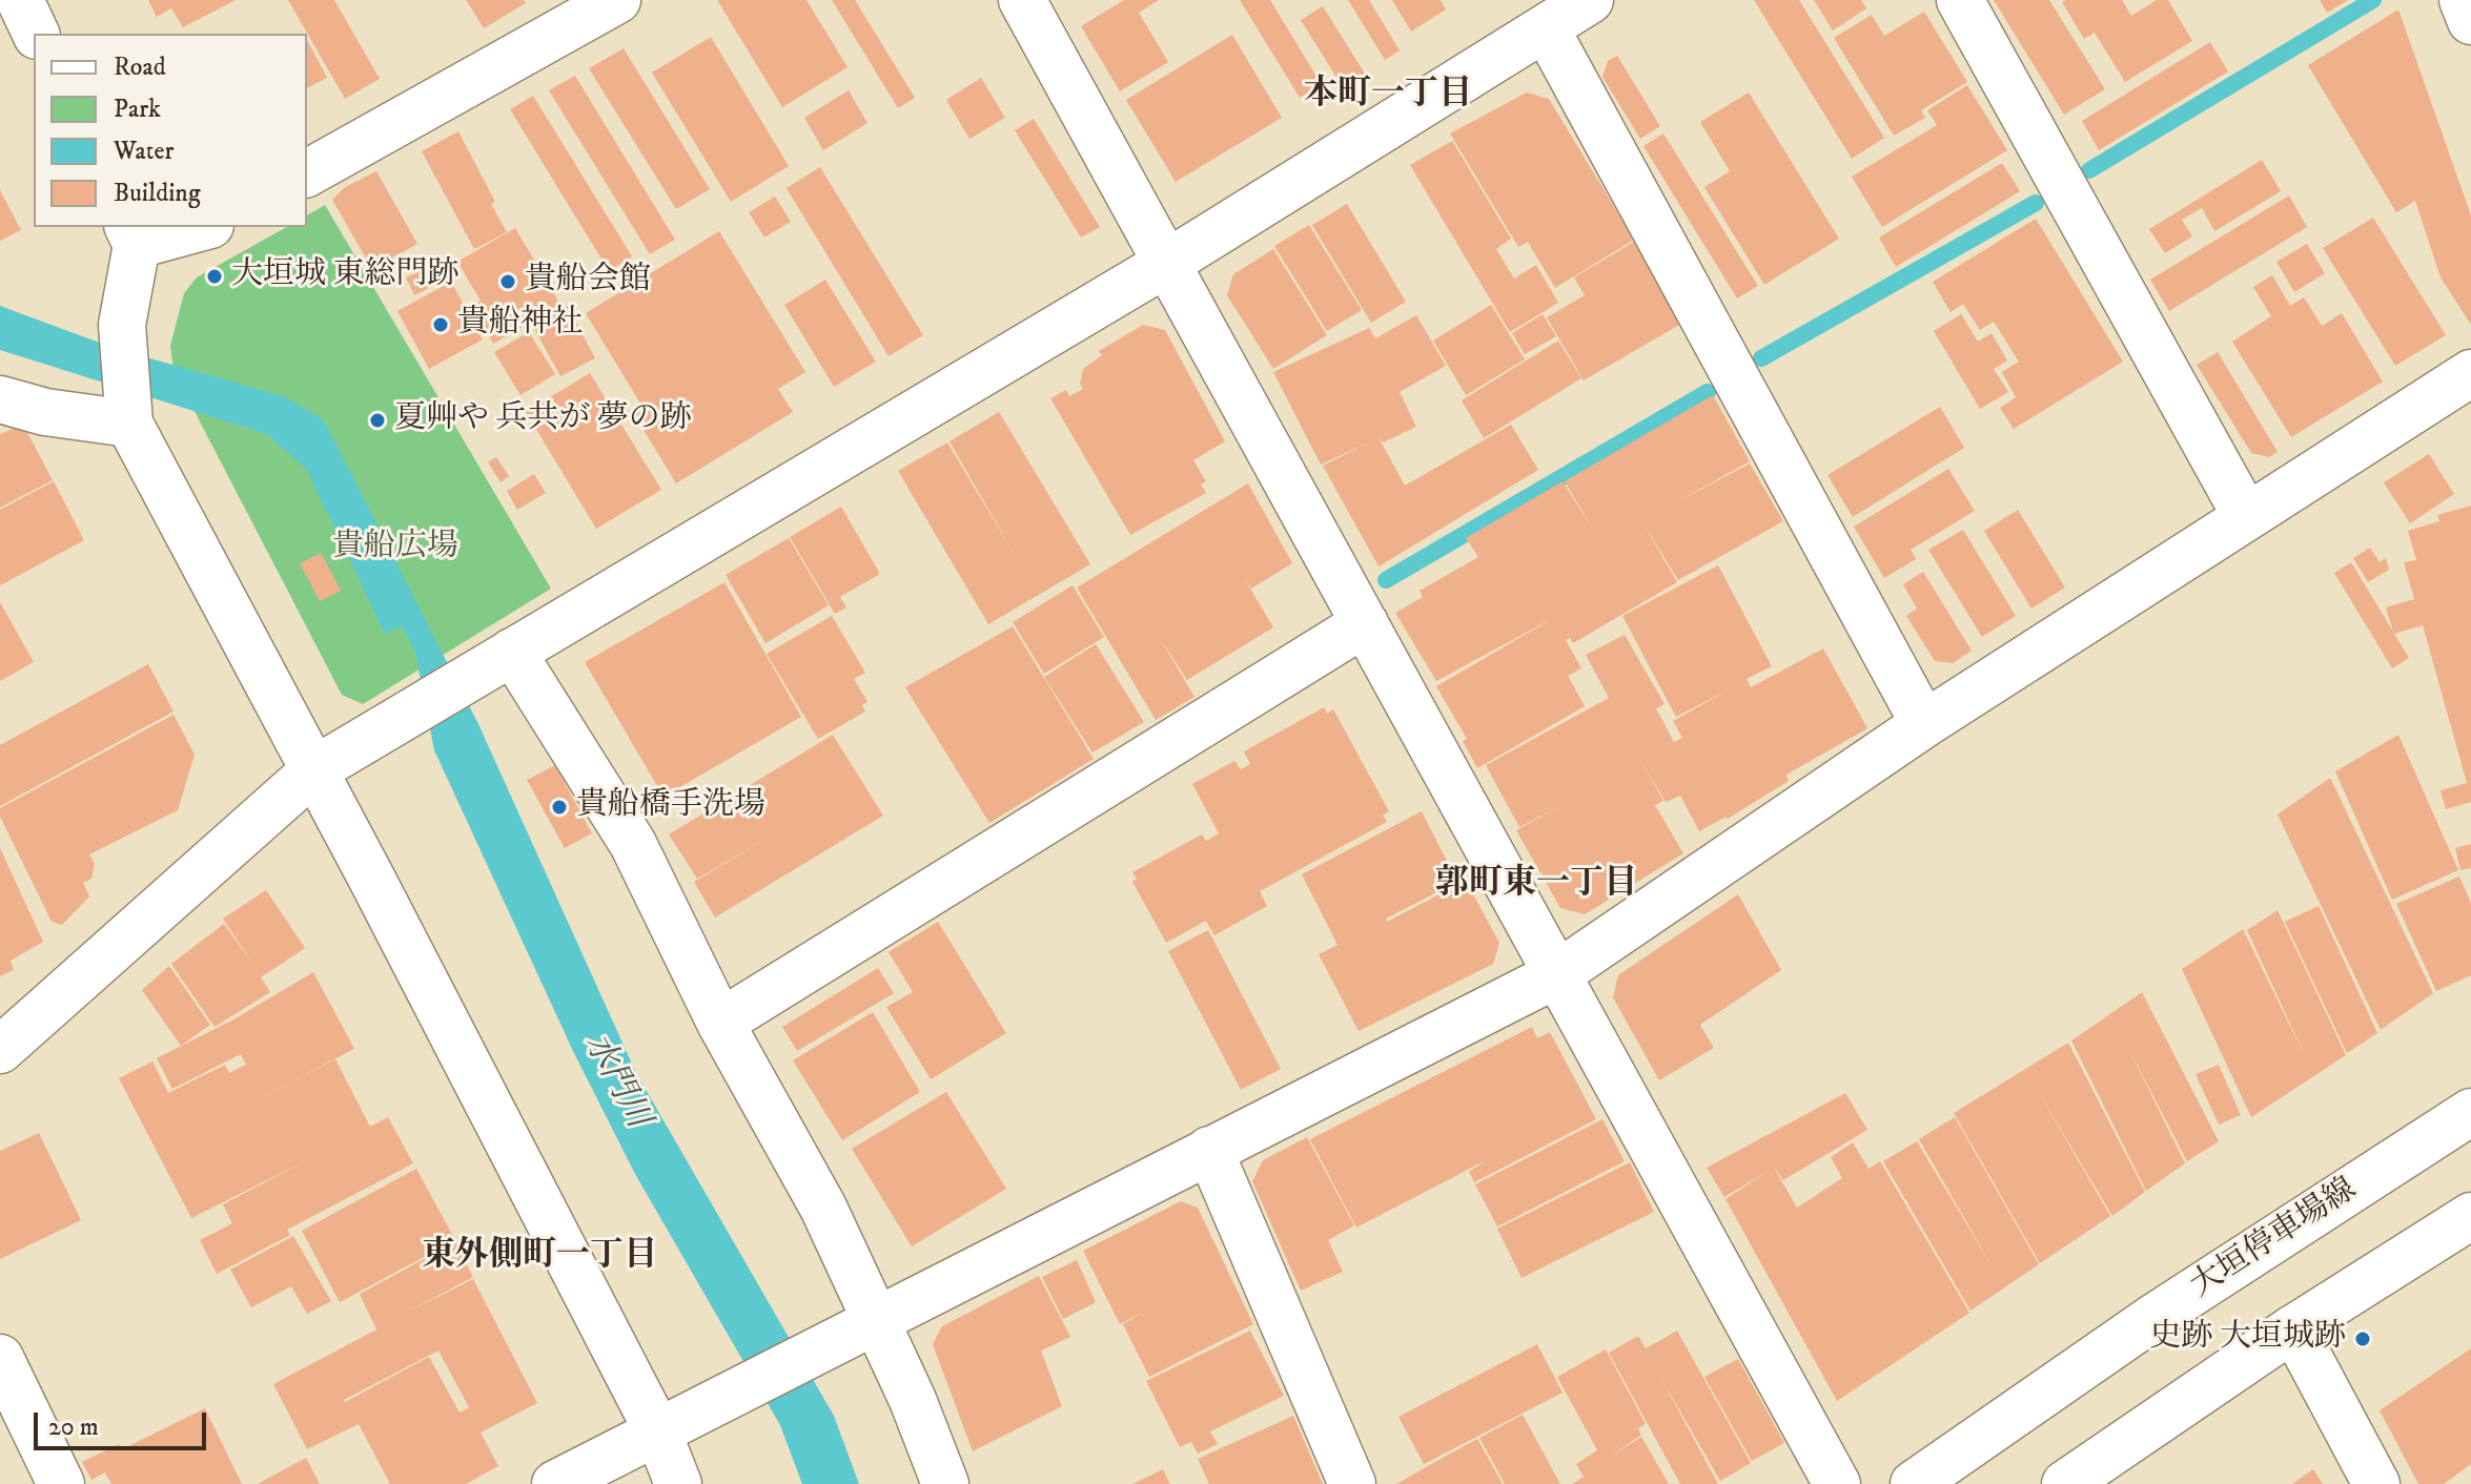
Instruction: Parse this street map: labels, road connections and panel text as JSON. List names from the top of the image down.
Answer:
{
  "streets": {
    "street": ["大垣停車場線"]
  },
  "districts": ["本町一丁目", "郭町東一丁目", "東外側町一丁目"],
  "water": ["水門川"],
  "parks": ["貴船広場"],
  "places": [
    "大垣城 東総門跡",
    "貴船会館",
    "貴船神社",
    "夏艸や 兵共が 夢の跡",
    "貴船橋手洗場",
    "史跡 大垣城跡"
  ],
  "legend": [
    "Road",
    "Park",
    "Water",
    "Building"
  ],
  "scale_bar": "20 m"
}
